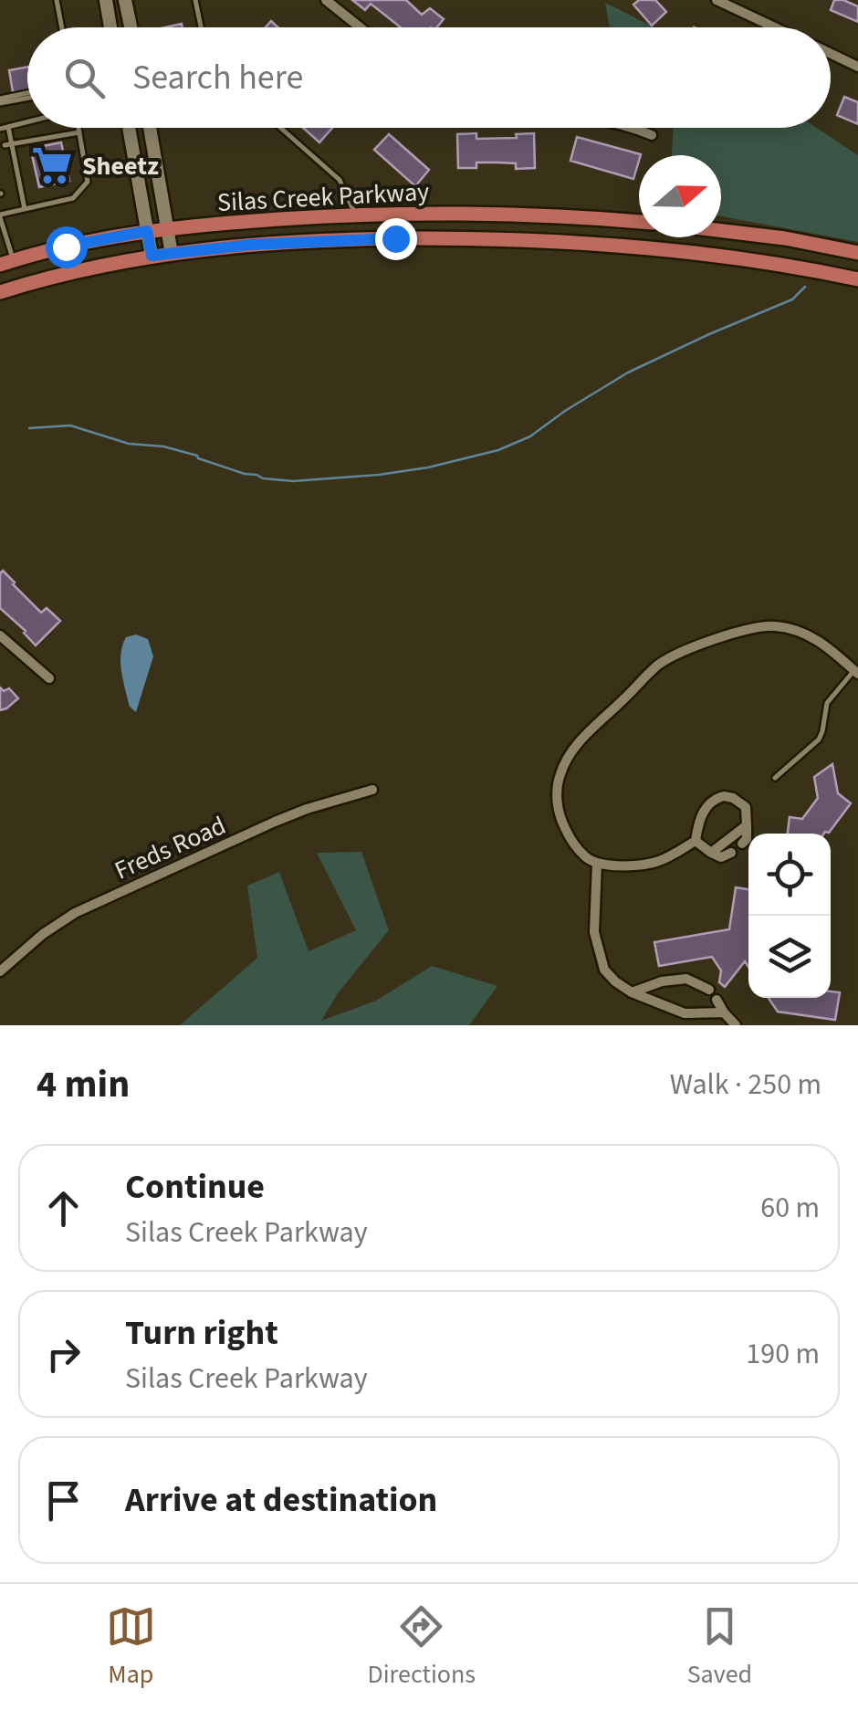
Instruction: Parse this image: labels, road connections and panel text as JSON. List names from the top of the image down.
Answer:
{
  "streets": {
    "main road": ["Silas Creek Parkway"],
    "street": ["Freds Road"]
  },
  "places": {
    "supermarket": ["Sheetz"]
  },
  "north": "right",
  "page": {
    "search": "Search here",
    "heading": ["4 min", "Walk · 250 m"],
    "list": [
      ["Continue", "Silas Creek Parkway", "60 m"],
      ["Turn right", "Silas Creek Parkway", "190 m"],
      "Arrive at destination"
    ],
    "nav": ["Map", "Directions", "Saved"]
  }
}
